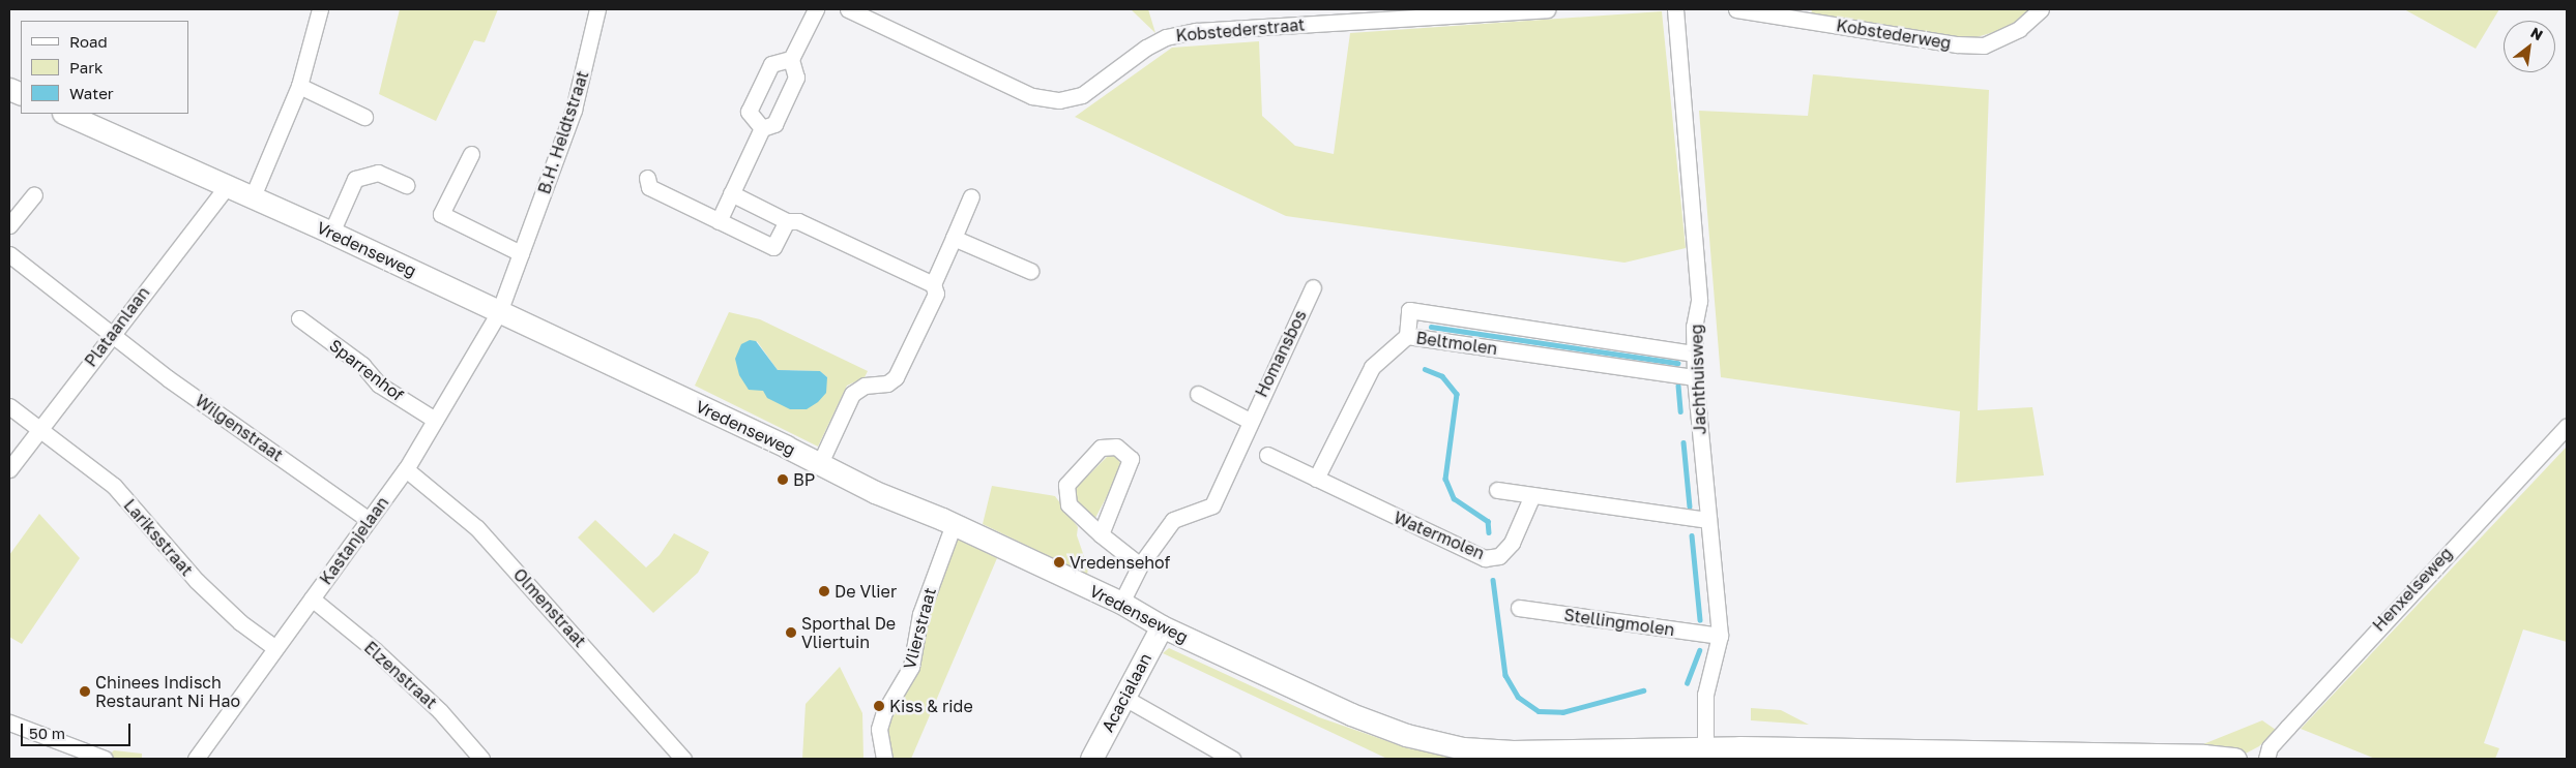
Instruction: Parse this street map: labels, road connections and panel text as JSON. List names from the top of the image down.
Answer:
{
  "streets": {
    "main road": ["Vredenseweg", "Acacialaan"],
    "street": [
      "Kobstederstraat",
      "Kobstederweg",
      "B.H. Heldtstraat",
      "Plataanlaan",
      "Beltmolen",
      "Homansbos",
      "Sparrenhof",
      "Jachthuisweg",
      "Wilgenstraat",
      "Watermolen",
      "Lariksstraat",
      "Kastanjelaan",
      "Henxelseweg",
      "Olmenstraat",
      "Stellingmolen",
      "Vlierstraat",
      "Elzenstraat"
    ]
  },
  "crossings": [
    ["B.H. Heldtstraat", "Vredenseweg"],
    ["B.H. Heldtstraat", "Kastanjelaan"],
    ["Vredenseweg", "Plataanlaan"],
    ["Vredenseweg", "Homansbos"],
    ["Vredenseweg", "Jachthuisweg"],
    ["Vredenseweg", "Kastanjelaan"],
    ["Vredenseweg", "Vlierstraat"],
    ["Vredenseweg", "Acacialaan"],
    ["Plataanlaan", "Wilgenstraat"],
    ["Plataanlaan", "Lariksstraat"],
    ["Beltmolen", "Jachthuisweg"],
    ["Sparrenhof", "Kastanjelaan"],
    ["Jachthuisweg", "Stellingmolen"],
    ["Wilgenstraat", "Kastanjelaan"],
    ["Lariksstraat", "Kastanjelaan"],
    ["Kastanjelaan", "Olmenstraat"],
    ["Kastanjelaan", "Elzenstraat"]
  ],
  "places": [
    "BP",
    "Vredensehof",
    "De Vlier",
    "Sporthal De Vliertuin",
    "Chinees Indisch Restaurant Ni Hao",
    "Kiss & ride"
  ],
  "legend": ["Road", "Park", "Water"],
  "scale_bar": "50 m",
  "north": "top right"
}
